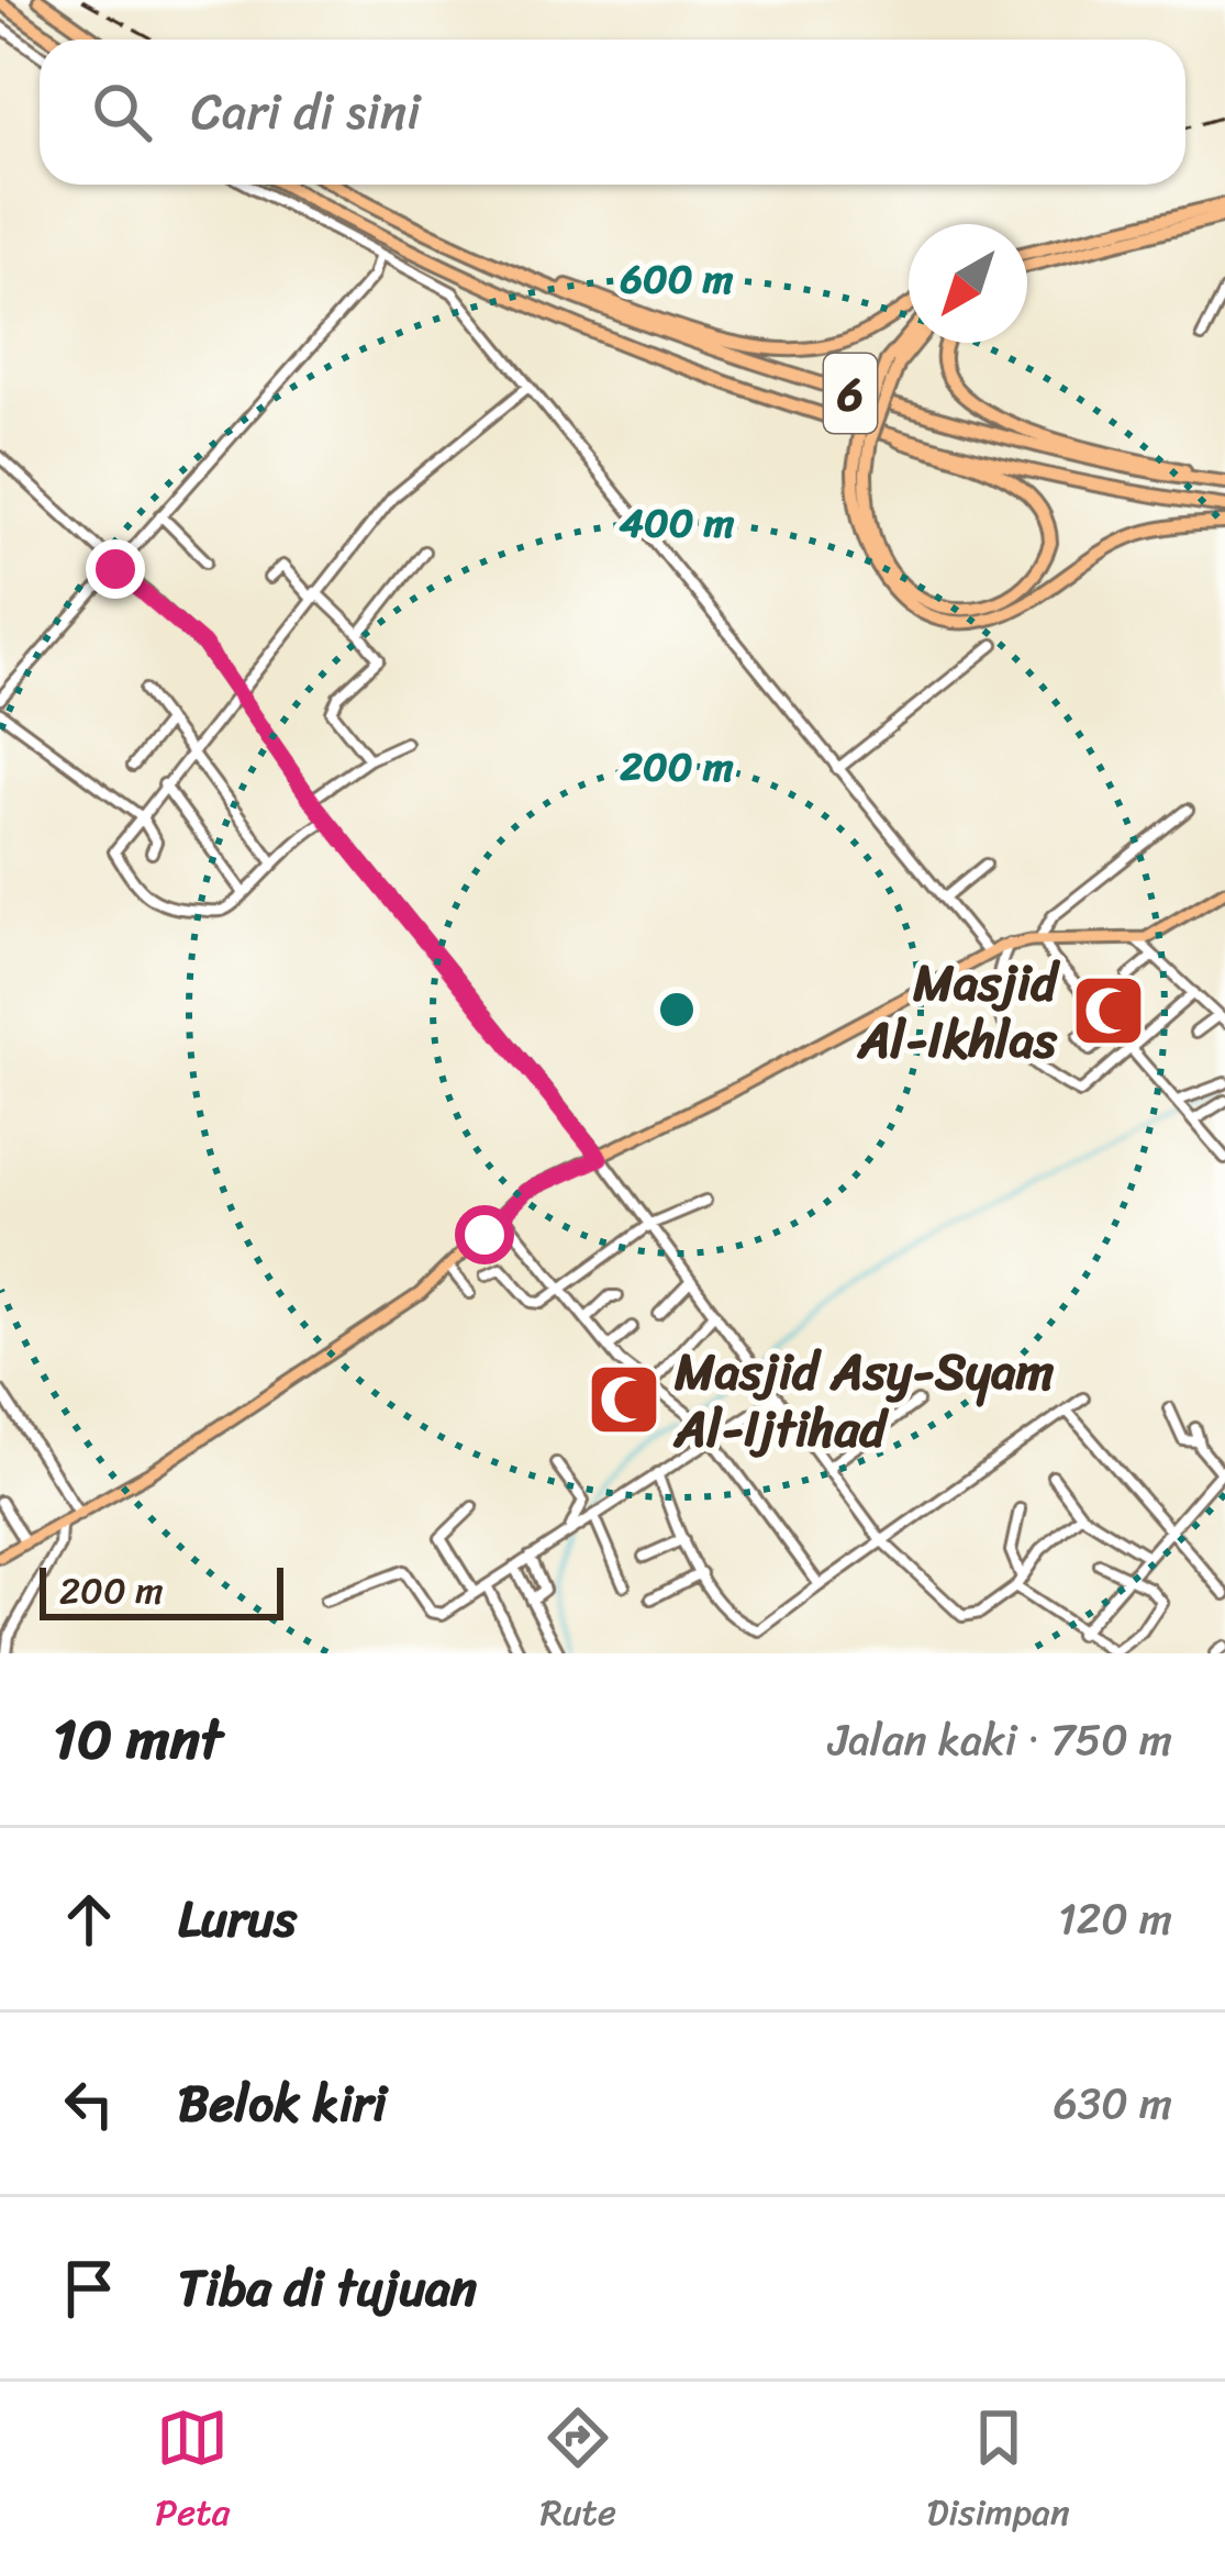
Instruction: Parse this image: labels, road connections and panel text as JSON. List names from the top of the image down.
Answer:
{
  "streets": {
    "highway": ["6"]
  },
  "places": {
    "mosque": ["Masjid Al-Ikhlas", "Masjid Asy-Syam Al-Ijtihad"]
  },
  "scale_bar": "200 m",
  "north": "bottom left",
  "page": {
    "search": "Cari di sini",
    "scale": "200 m",
    "heading": ["10 mnt", "Jalan kaki · 750 m"],
    "list": [
      ["Lurus", "120 m"],
      ["Belok kiri", "630 m"],
      "Tiba di tujuan"
    ],
    "nav": ["Peta", "Rute", "Disimpan"]
  },
  "rings": ["600 m", "400 m", "200 m"]
}
